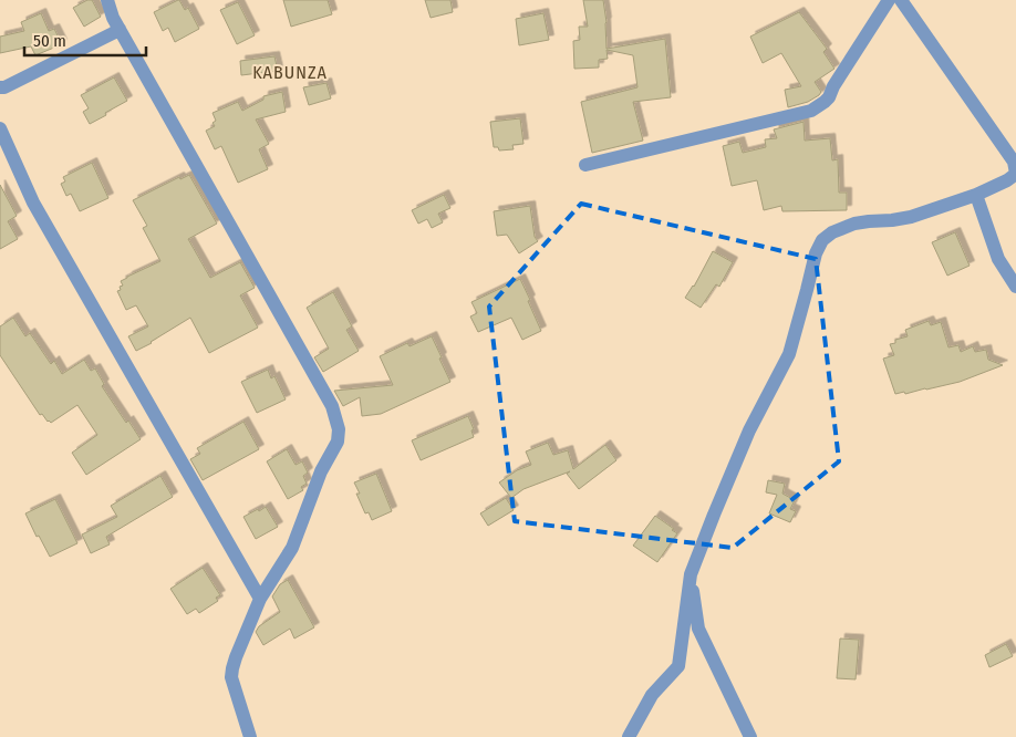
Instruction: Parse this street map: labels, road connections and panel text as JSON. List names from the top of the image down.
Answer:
{
  "districts": ["KABUNZA"],
  "scale_bar": "50 m"
}
